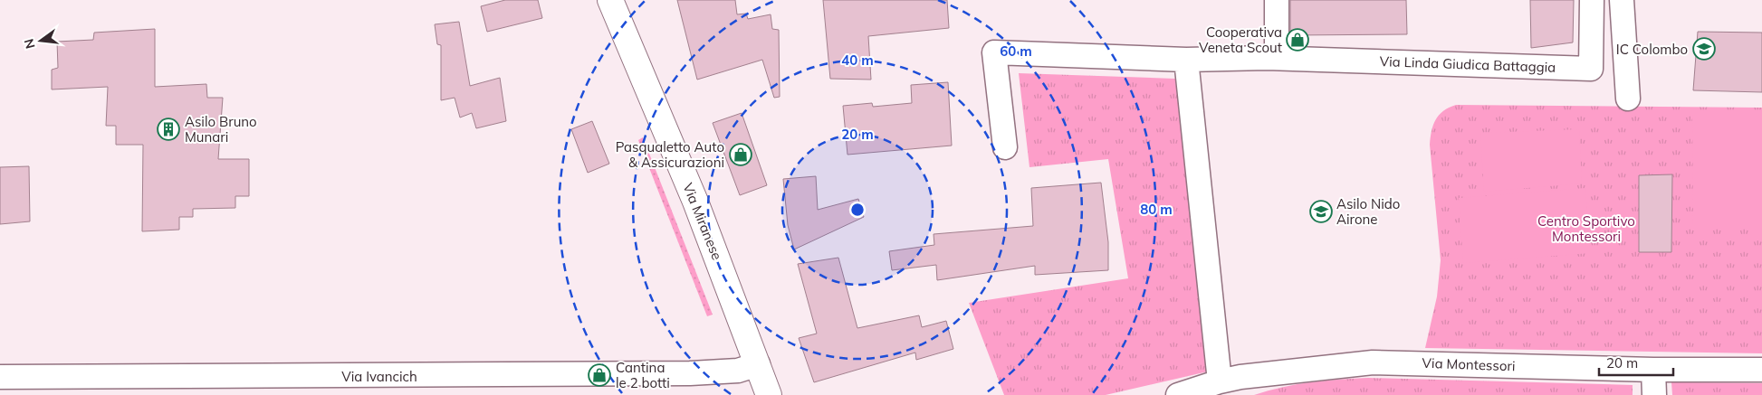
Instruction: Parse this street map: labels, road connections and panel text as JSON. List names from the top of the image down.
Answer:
{
  "streets": {
    "street": [
      "Via Linda Giudica Battaggia",
      "Via Miranese",
      "Via Montessori",
      "Via Ivancich"
    ]
  },
  "crossings": [
    ["Via Miranese", "Via Ivancich"]
  ],
  "parks": ["Centro Sportivo Montessori"],
  "places": {
    "shop": ["Cooperativa Veneta Scout", "Pasqualetto Auto & Assicurazioni", "Cantina le 2 botti"],
    "school or university": ["IC Colombo", "Asilo Nido Airone"],
    "building": ["Asilo Bruno Munari"]
  },
  "scale_bar": "20 m",
  "north": "left",
  "rings": [
    "60 m",
    "40 m",
    "20 m",
    "80 m"
  ]
}
